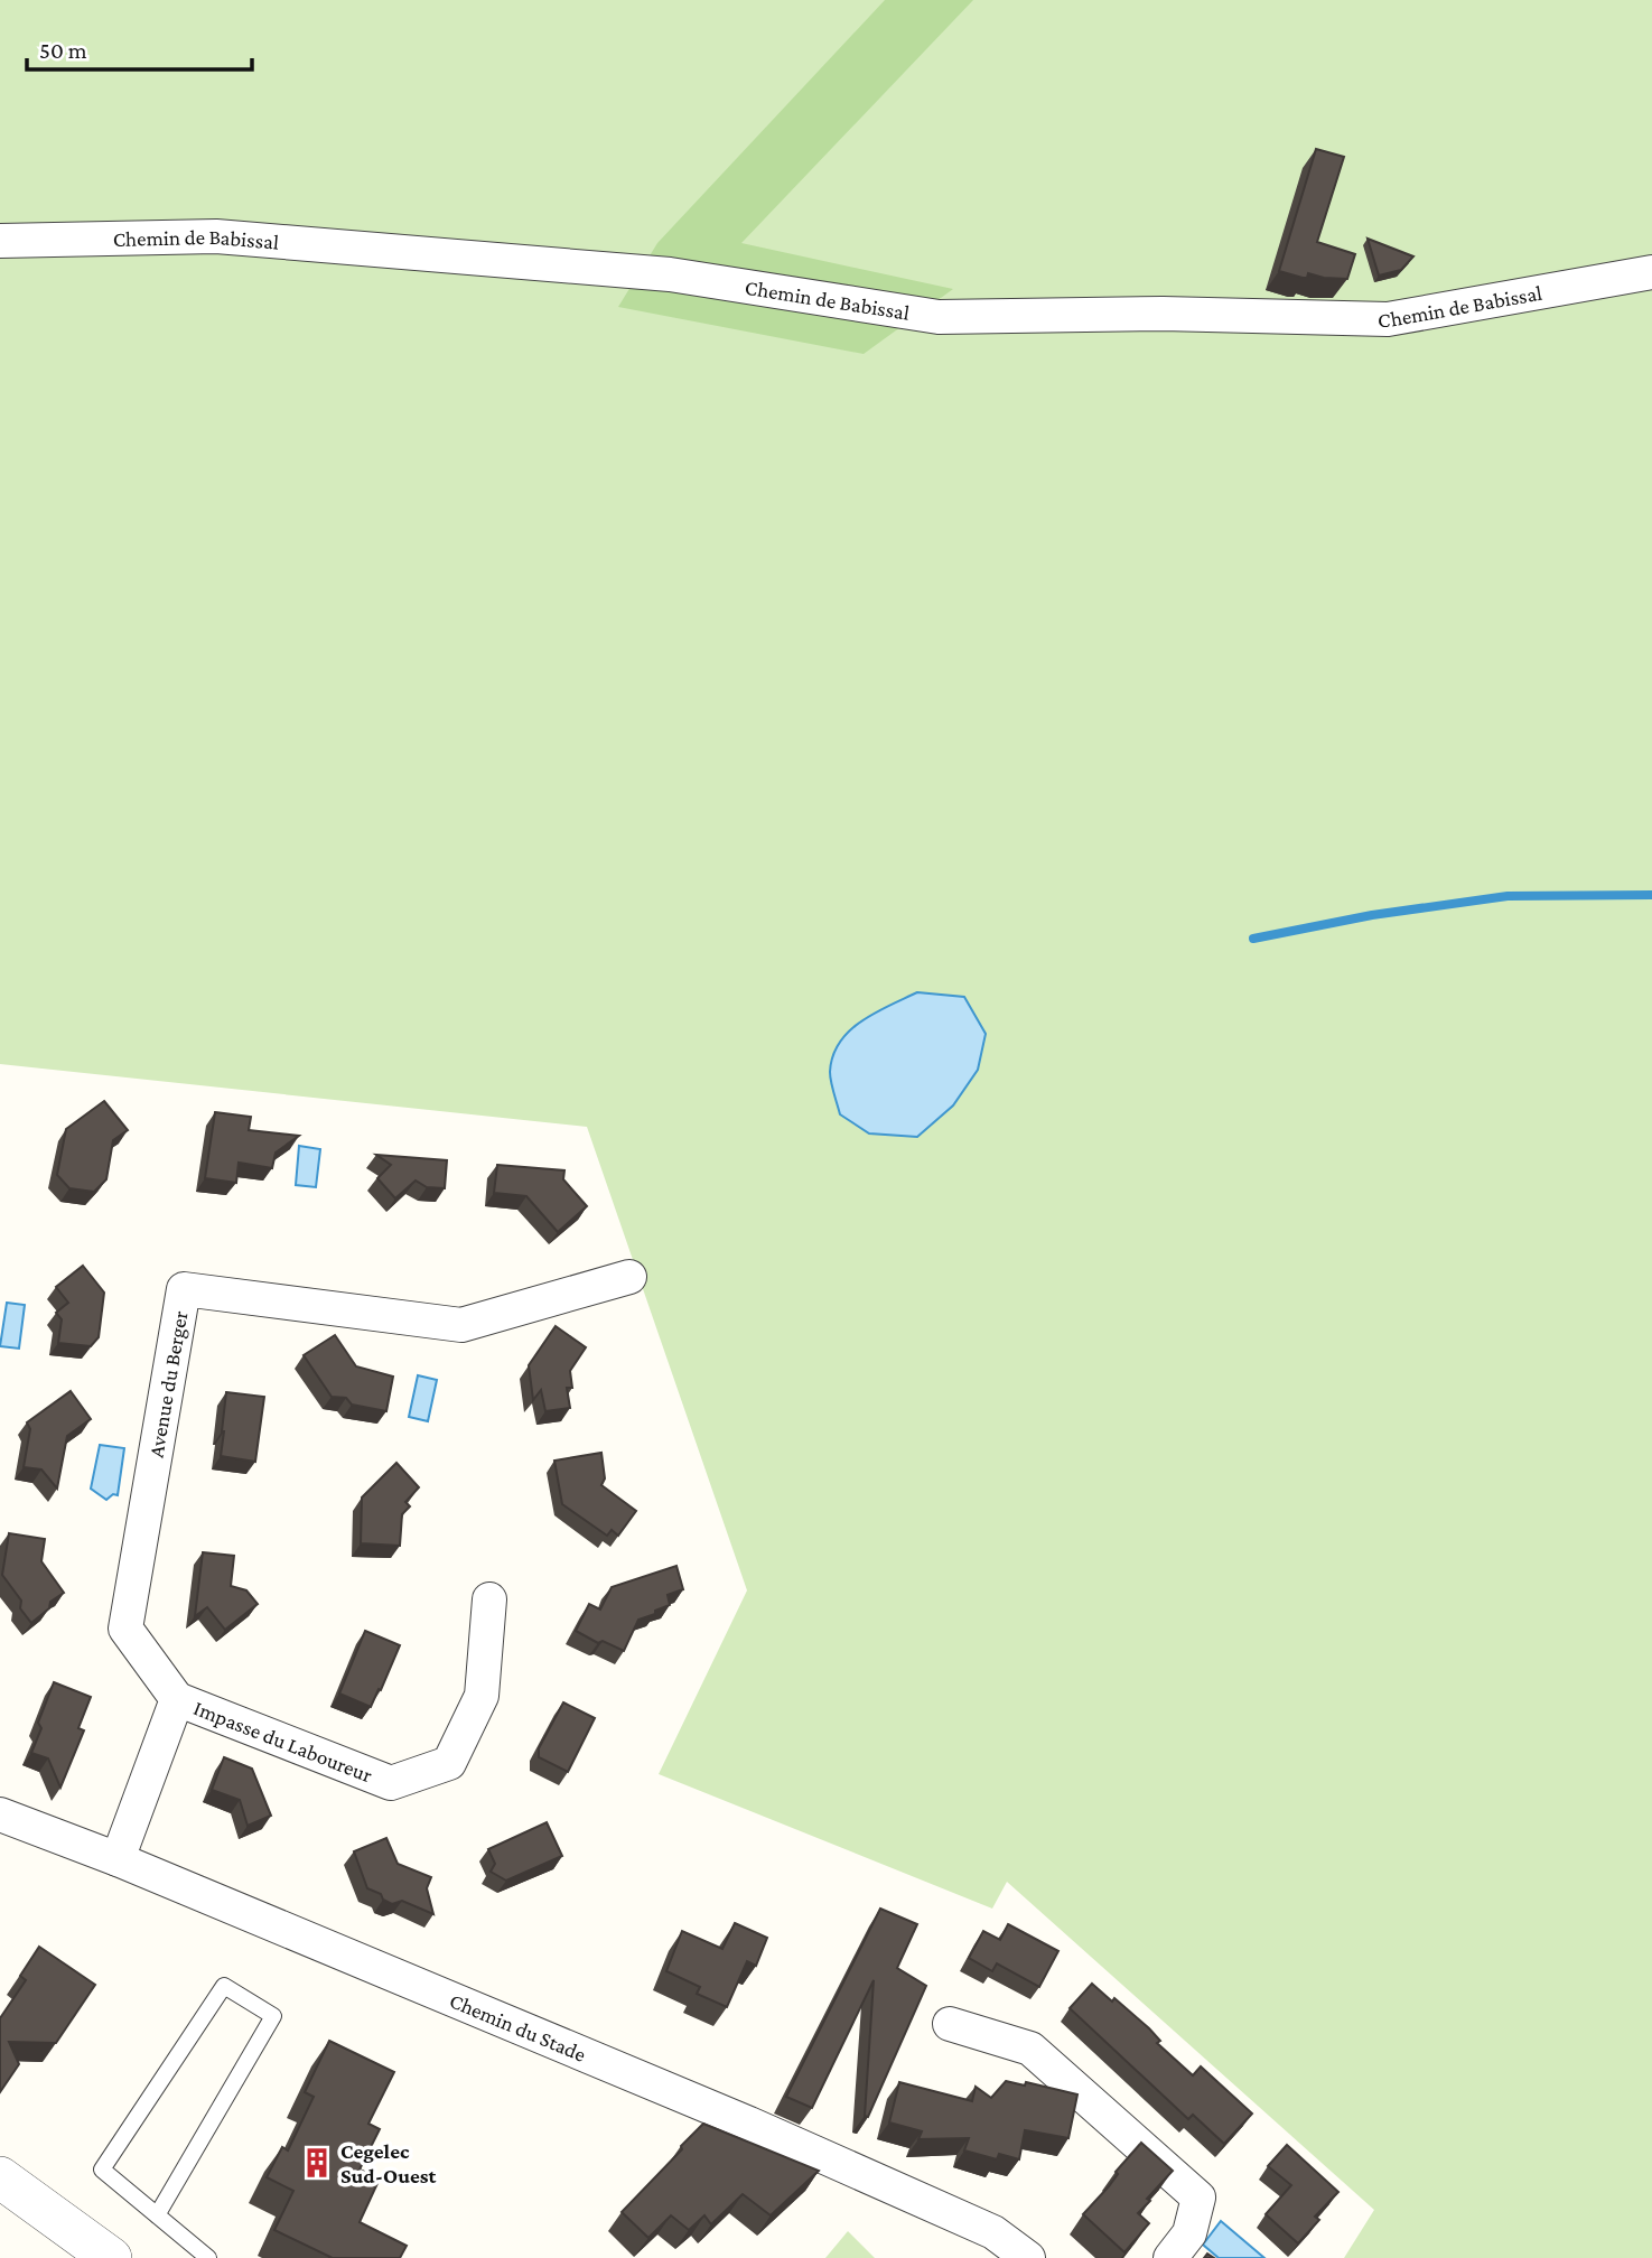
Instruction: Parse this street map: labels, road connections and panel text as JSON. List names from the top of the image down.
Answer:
{
  "streets": {
    "street": [
      "Chemin de Babissal",
      "Avenue du Berger",
      "Impasse du Laboureur",
      "Chemin du Stade"
    ]
  },
  "crossings": [
    ["Avenue du Berger", "Impasse du Laboureur"]
  ],
  "places": {
    "building": ["Cegelec Sud-Ouest"]
  },
  "scale_bar": "50 m"
}
